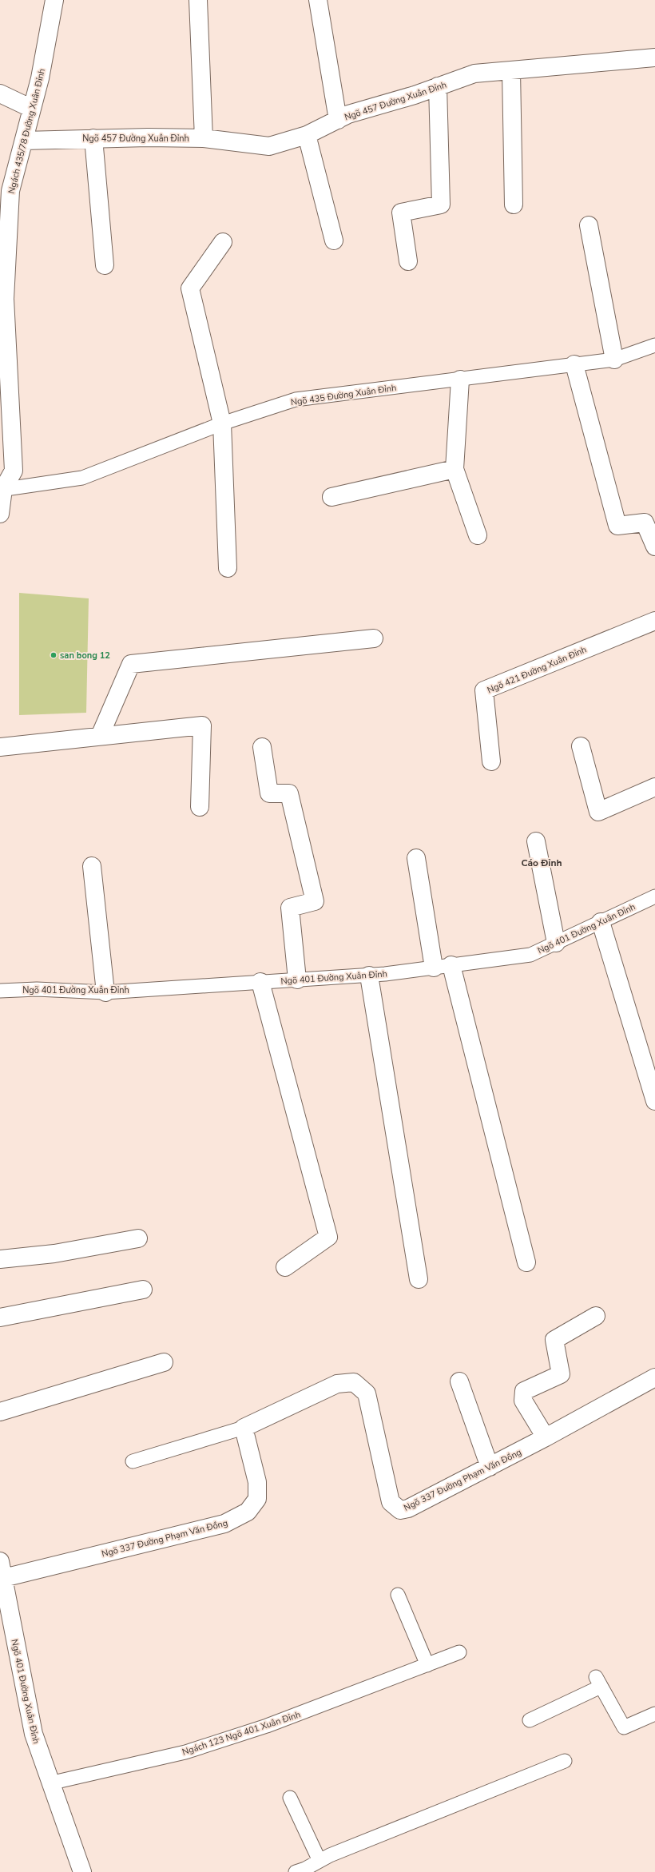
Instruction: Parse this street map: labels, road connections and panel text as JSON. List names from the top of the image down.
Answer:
{
  "streets": {
    "street": [
      "Ngõ 457 Đường Xuân Đỉnh",
      "Ngách 435/78 Đường Xuân Đỉnh",
      "Ngõ 421 Đường Xuân Đỉnh",
      "Ngõ 401 Đường Xuân Đỉnh",
      "Ngõ 337 Đường Phạm Văn Đồng"
    ],
    "lane": ["Ngõ 435 Đường Xuân Đỉnh", "Ngách 123 Ngõ 401 Xuân Đỉnh"]
  },
  "crossings": [
    ["Ngõ 457 Đường Xuân Đỉnh", "Ngách 435/78 Đường Xuân Đỉnh"],
    ["Ngách 435/78 Đường Xuân Đỉnh", "Ngõ 435 Đường Xuân Đỉnh"],
    ["Ngõ 401 Đường Xuân Đỉnh", "Ngõ 337 Đường Phạm Văn Đồng"],
    ["Ngõ 401 Đường Xuân Đỉnh", "Ngách 123 Ngõ 401 Xuân Đỉnh"]
  ],
  "districts": ["Cáo Đỉnh"],
  "places": ["san bong 12"]
}
